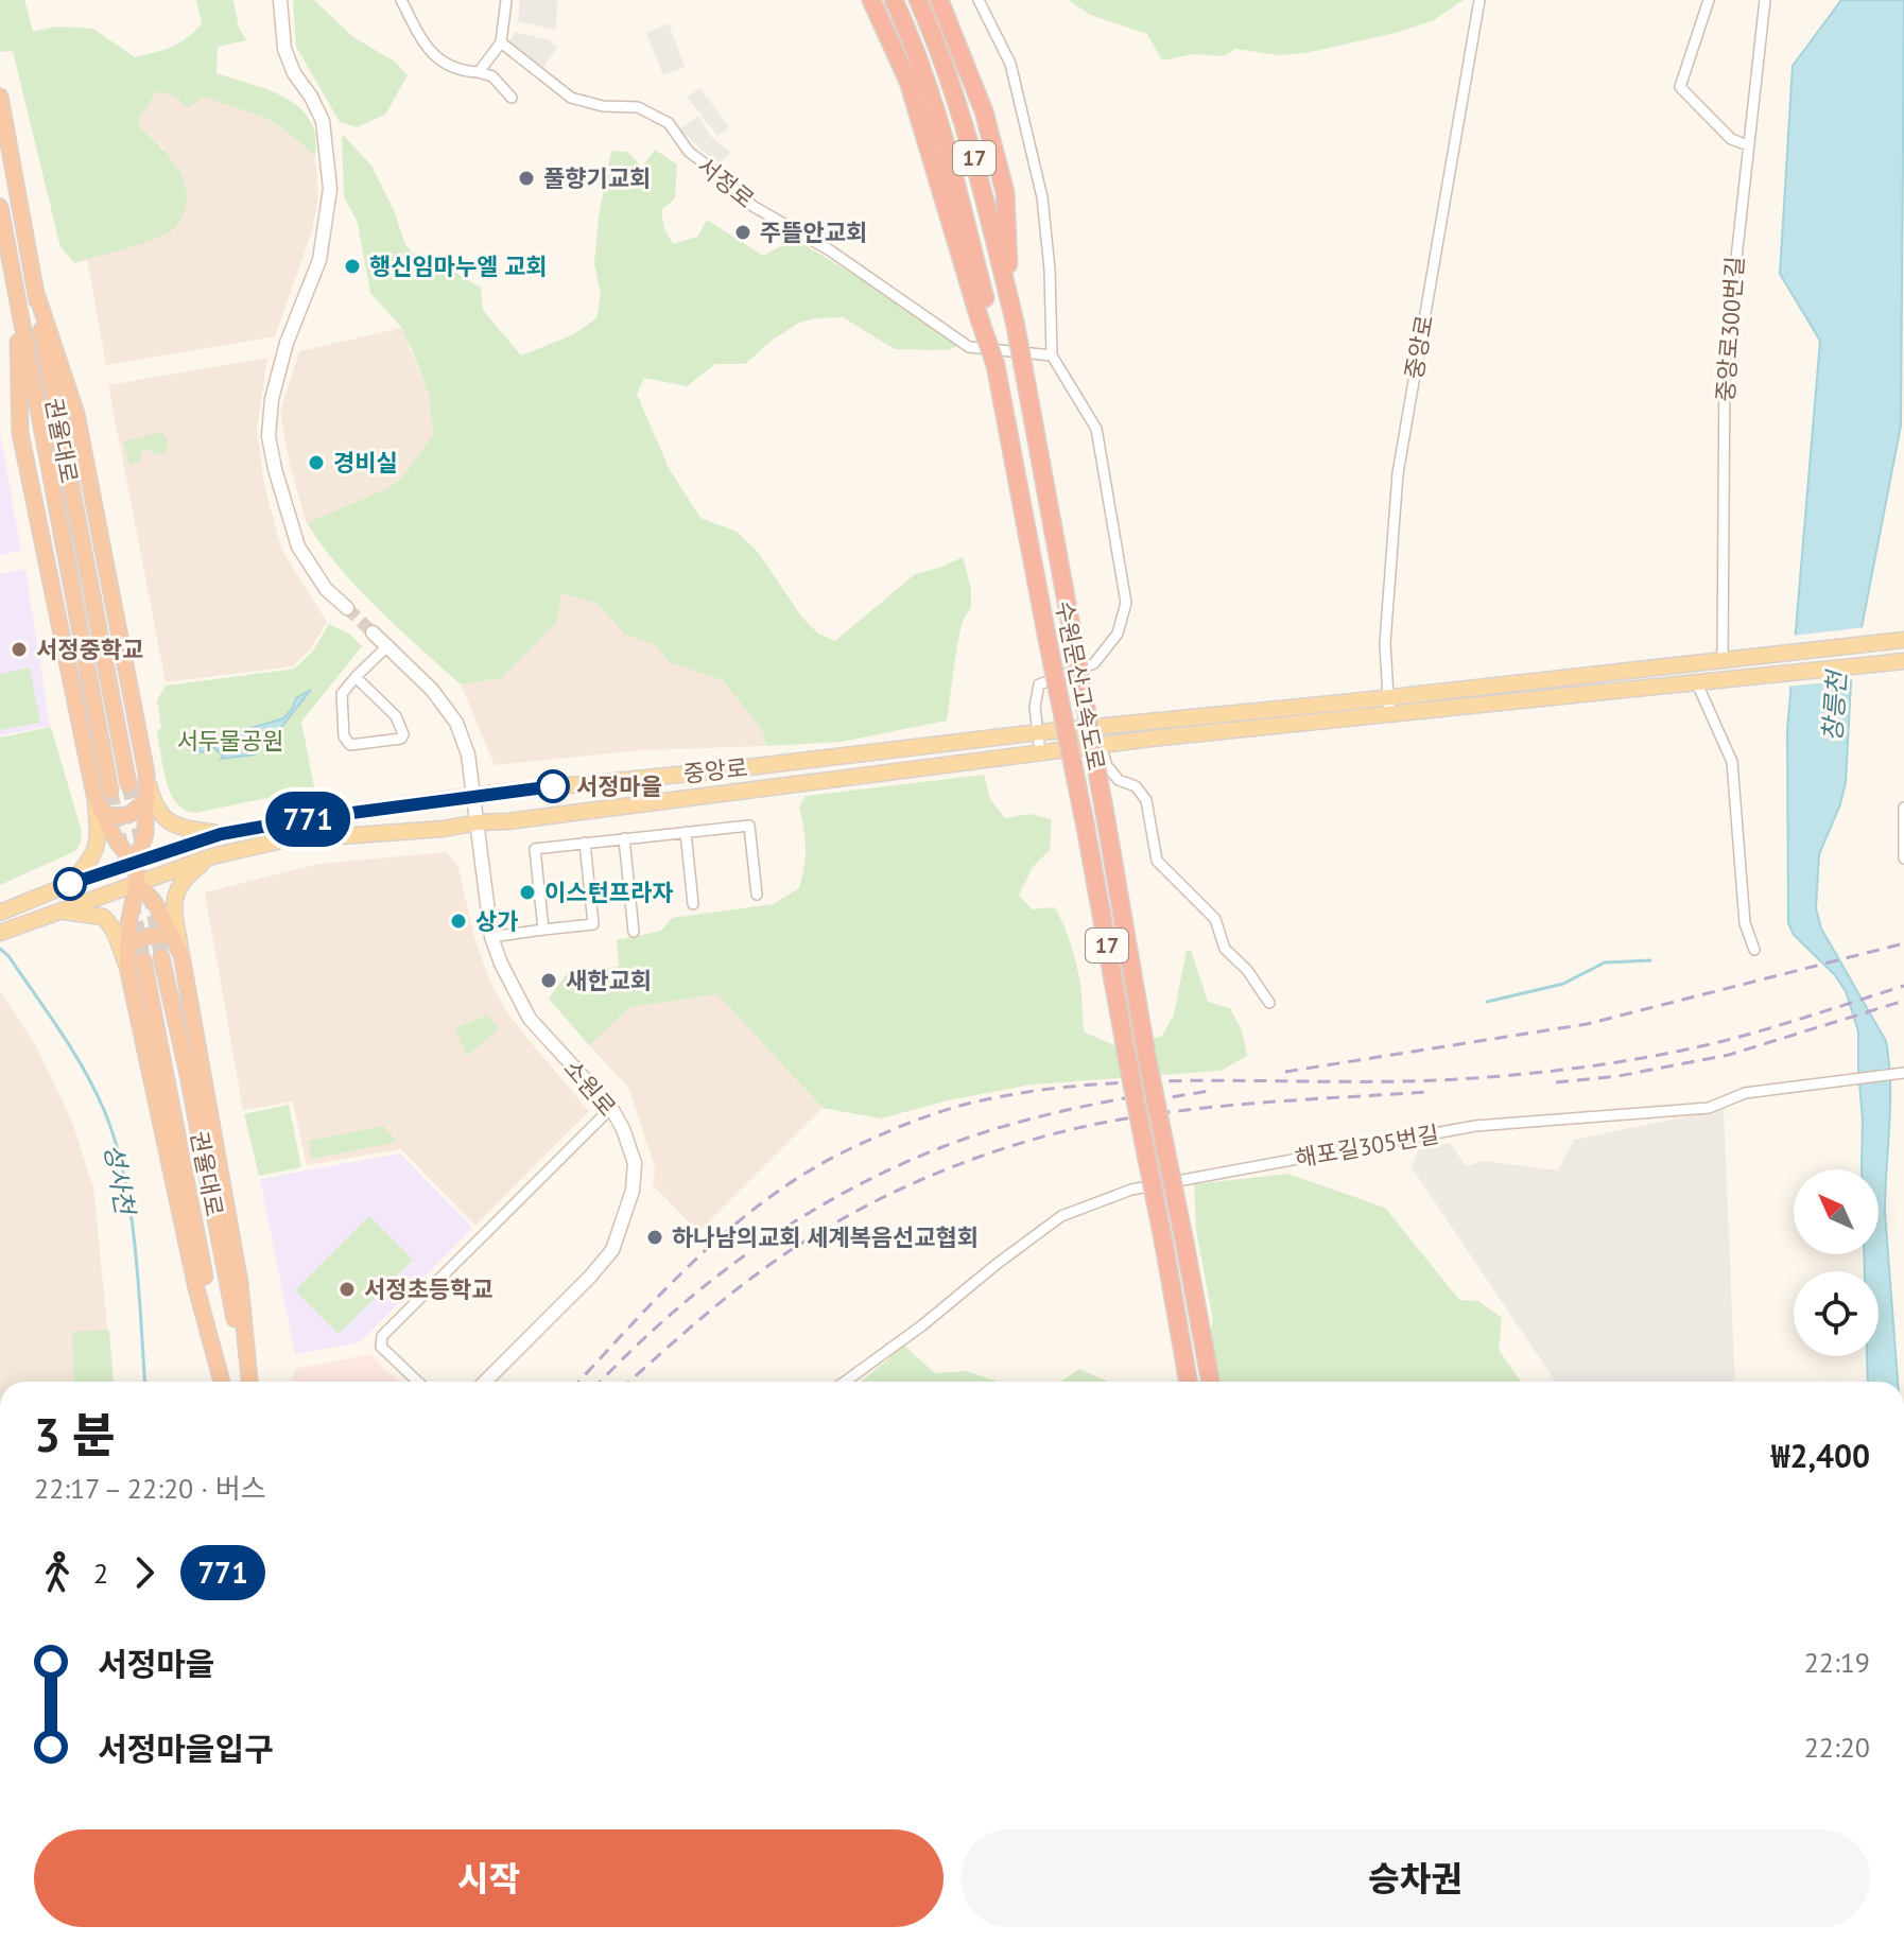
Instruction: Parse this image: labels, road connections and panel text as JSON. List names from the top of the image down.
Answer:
{
  "streets": {
    "highway": ["17", "권율대로", "수원문산고속도로"],
    "main road": ["중앙로", "소원로"],
    "street": ["서정로", "중앙로300번길", "해포길305번길"]
  },
  "crossings": [
    ["중앙로300번길", "중앙로"],
    ["중앙로", "소원로"]
  ],
  "water": ["창릉천", "성사천"],
  "parks": ["서두물공원"],
  "places": [
    "풀향기교회",
    "주뜰안교회",
    "행신임마누엘 교회",
    "경비실",
    "서정중학교",
    "서정마을",
    "이스턴프라자",
    "상가",
    "새한교회",
    "하나남의교회 세계복음선교협회",
    "서정초등학교"
  ],
  "lines": ["bus line 771"],
  "north": "top left",
  "page": {
    "on_map": "771",
    "heading": ["3 분", "22:17 – 22:20 · 버스", "₩2,400"],
    "legs": ["2", "771"],
    "list": [
      {
        "name": "서정마을",
        "value": "22:19"
      },
      {
        "name": "서정마을입구",
        "value": "22:20"
      }
    ],
    "buttons": ["시작", "승차권"]
  }
}
